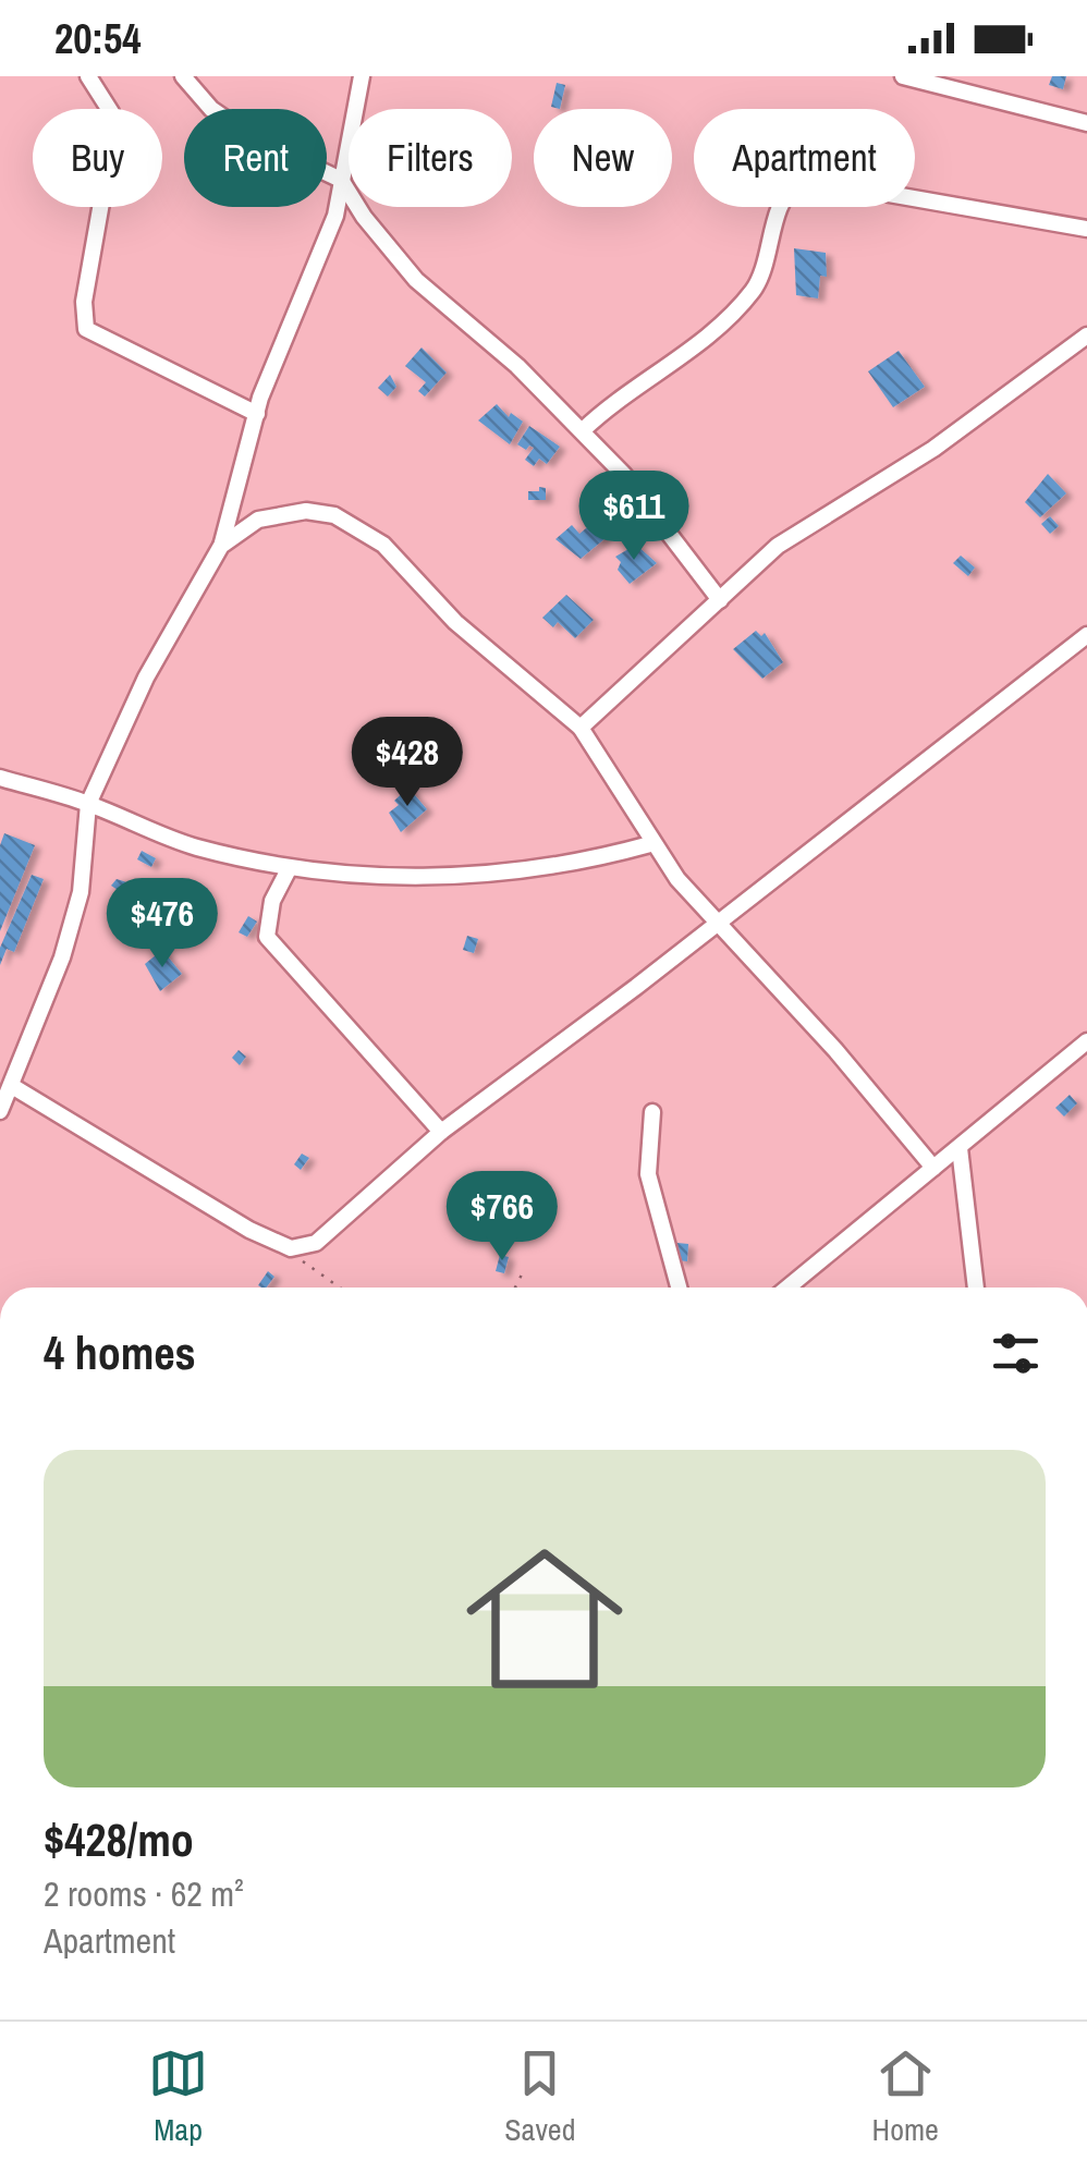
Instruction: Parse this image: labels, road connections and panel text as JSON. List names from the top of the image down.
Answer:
{
  "page": {
    "status": "20:54",
    "chip": [
      "Buy",
      "Rent",
      "Filters",
      "New",
      "Apartment"
    ],
    "price": [
      "$611",
      "$428",
      "$476",
      "$766"
    ],
    "heading": "4 homes",
    "list": [
      {
        "name": "$428/mo",
        "note": "2 rooms · 62 m² · Apartment"
      }
    ],
    "tabs": ["Map", "Saved", "Home"]
  }
}
